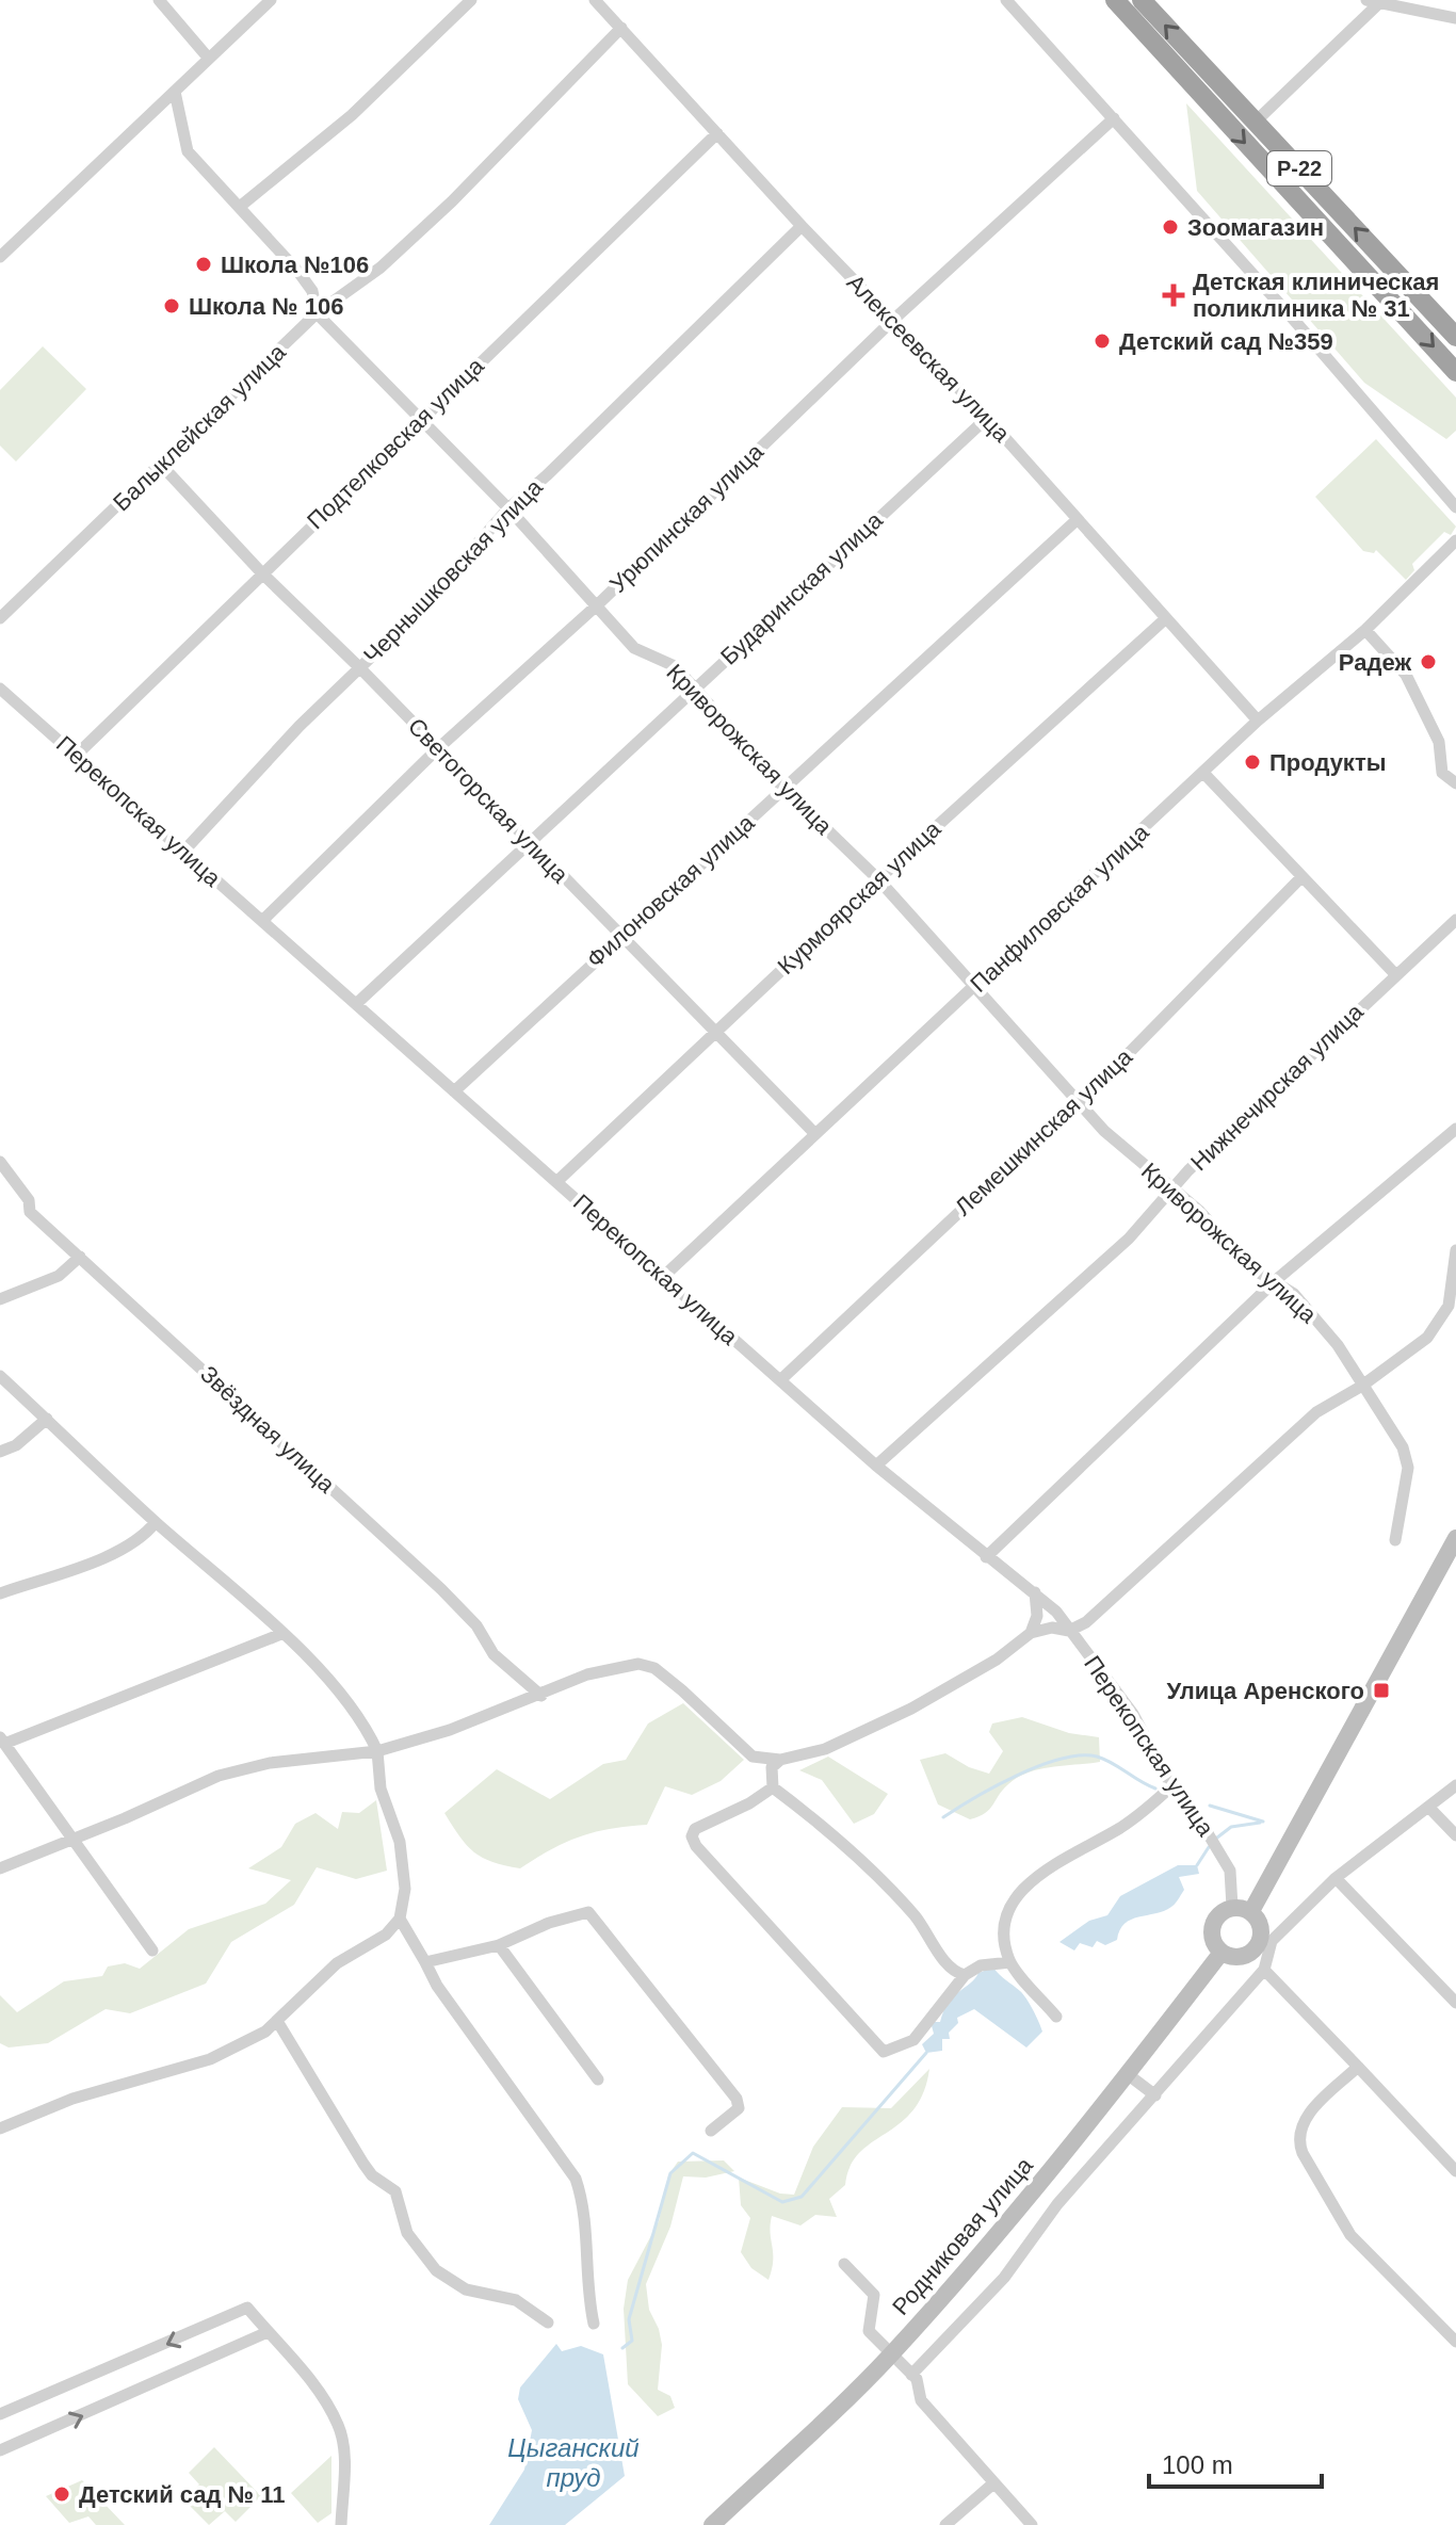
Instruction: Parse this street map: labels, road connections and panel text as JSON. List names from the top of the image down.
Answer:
{
  "streets": {
    "highway": ["Р-22"],
    "main road": ["Родниковая улица"],
    "street": [
      "Алексеевская улица",
      "Балыклейская улица",
      "Подтелковская улица",
      "Урюпинская улица",
      "Чернышковская улица",
      "Бударинская улица",
      "Криворожская улица",
      "Светогорская улица",
      "Перекопская улица",
      "Филоновская улица",
      "Курмоярская улица",
      "Панфиловская улица",
      "Нижнечирская улица",
      "Лемешкинская улица",
      "Звёздная улица"
    ]
  },
  "crossings": [
    ["Алексеевская улица", "Балыклейская улица"],
    ["Алексеевская улица", "Подтелковская улица"],
    ["Алексеевская улица", "Урюпинская улица"],
    ["Алексеевская улица", "Чернышковская улица"],
    ["Алексеевская улица", "Бударинская улица"],
    ["Алексеевская улица", "Филоновская улица"],
    ["Алексеевская улица", "Курмоярская улица"],
    ["Алексеевская улица", "Панфиловская улица"],
    ["Балыклейская улица", "Криворожская улица"],
    ["Балыклейская улица", "Светогорская улица"],
    ["Подтелковская улица", "Криворожская улица"],
    ["Подтелковская улица", "Светогорская улица"],
    ["Подтелковская улица", "Перекопская улица"],
    ["Урюпинская улица", "Криворожская улица"],
    ["Урюпинская улица", "Светогорская улица"],
    ["Урюпинская улица", "Перекопская улица"],
    ["Чернышковская улица", "Криворожская улица"],
    ["Чернышковская улица", "Светогорская улица"],
    ["Чернышковская улица", "Перекопская улица"],
    ["Бударинская улица", "Криворожская улица"],
    ["Бударинская улица", "Светогорская улица"],
    ["Бударинская улица", "Перекопская улица"],
    ["Криворожская улица", "Филоновская улица"],
    ["Криворожская улица", "Курмоярская улица"],
    ["Криворожская улица", "Панфиловская улица"],
    ["Криворожская улица", "Нижнечирская улица"],
    ["Криворожская улица", "Лемешкинская улица"],
    ["Светогорская улица", "Филоновская улица"],
    ["Светогорская улица", "Курмоярская улица"],
    ["Светогорская улица", "Панфиловская улица"],
    ["Перекопская улица", "Филоновская улица"],
    ["Перекопская улица", "Курмоярская улица"],
    ["Перекопская улица", "Панфиловская улица"],
    ["Перекопская улица", "Нижнечирская улица"],
    ["Перекопская улица", "Лемешкинская улица"],
    ["Перекопская улица", "Родниковая улица"]
  ],
  "water": ["Цыганский пруд"],
  "places": {
    "other": [
      "Зоомагазин",
      "Школа №106",
      "Школа № 106",
      "Детский сад №359",
      "Радеж",
      "Продукты",
      "Детский сад № 11"
    ],
    "health": ["Детская клиническая поликлиника № 31"],
    "transit": ["Улица Аренского"]
  },
  "scale_bar": "100 m"
}
